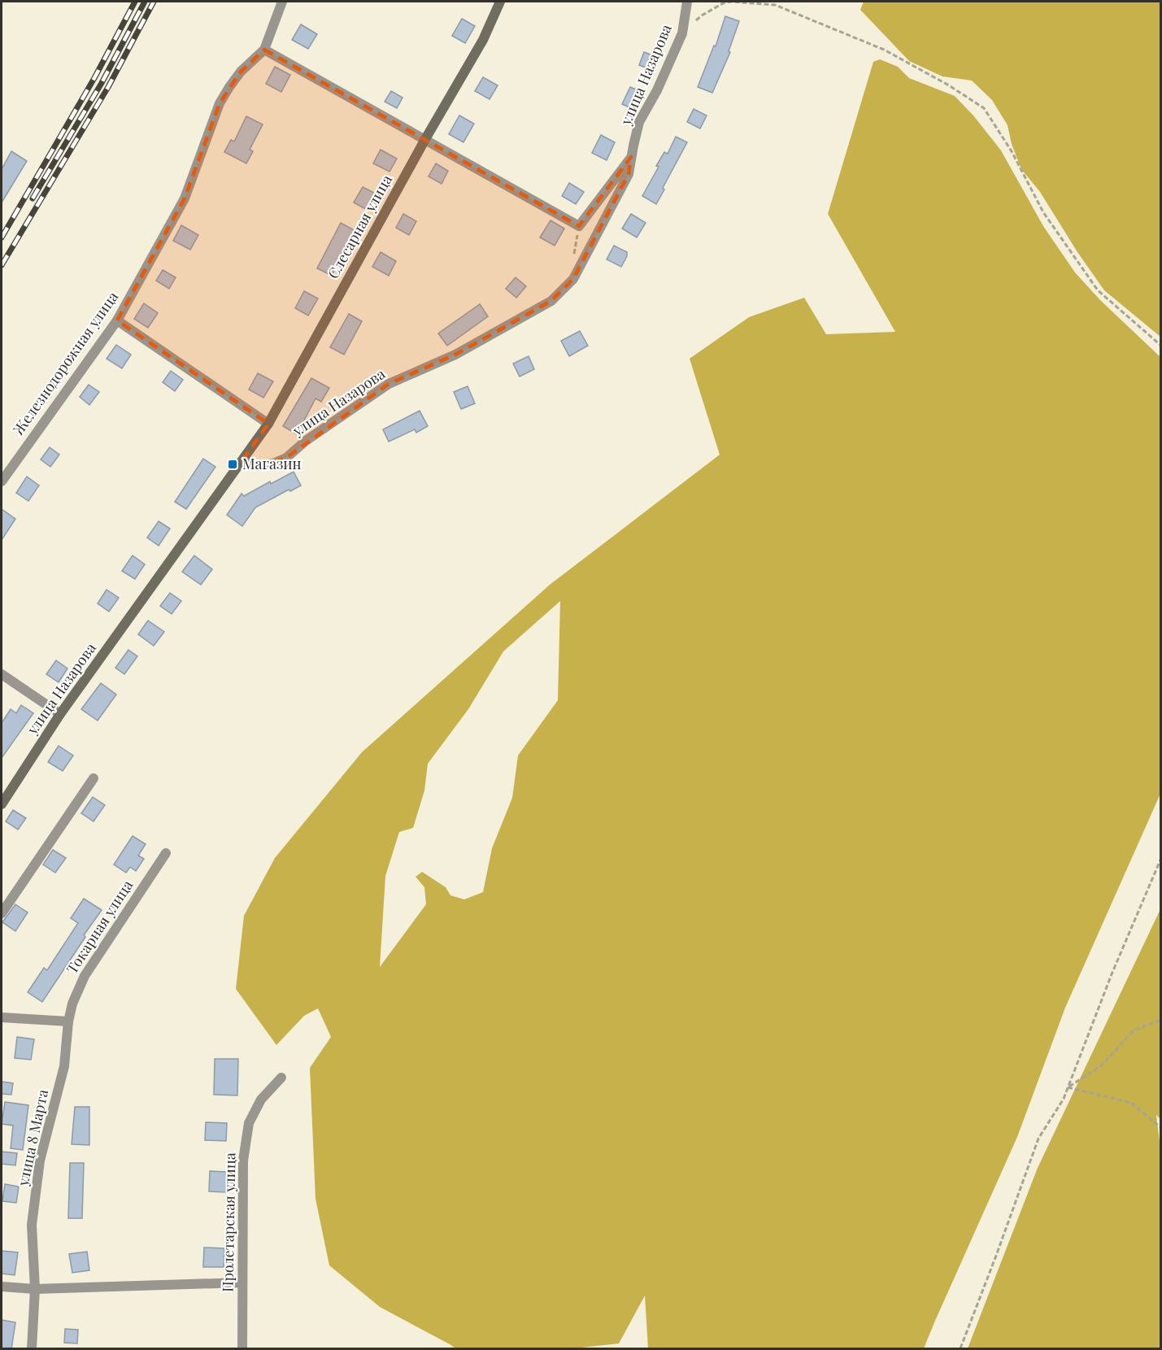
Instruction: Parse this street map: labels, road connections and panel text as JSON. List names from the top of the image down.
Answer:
{
  "streets": {
    "street": [
      "улица Назарова",
      "Слесарная улица",
      "Железнодорожная улица",
      "Токарная улица",
      "улица 8 Марта",
      "Пролетарская улица"
    ]
  },
  "crossings": [
    ["улица Назарова", "Слесарная улица"],
    ["Токарная улица", "улица 8 Марта"]
  ],
  "places": {
    "transit": ["Магазин"]
  }
}
